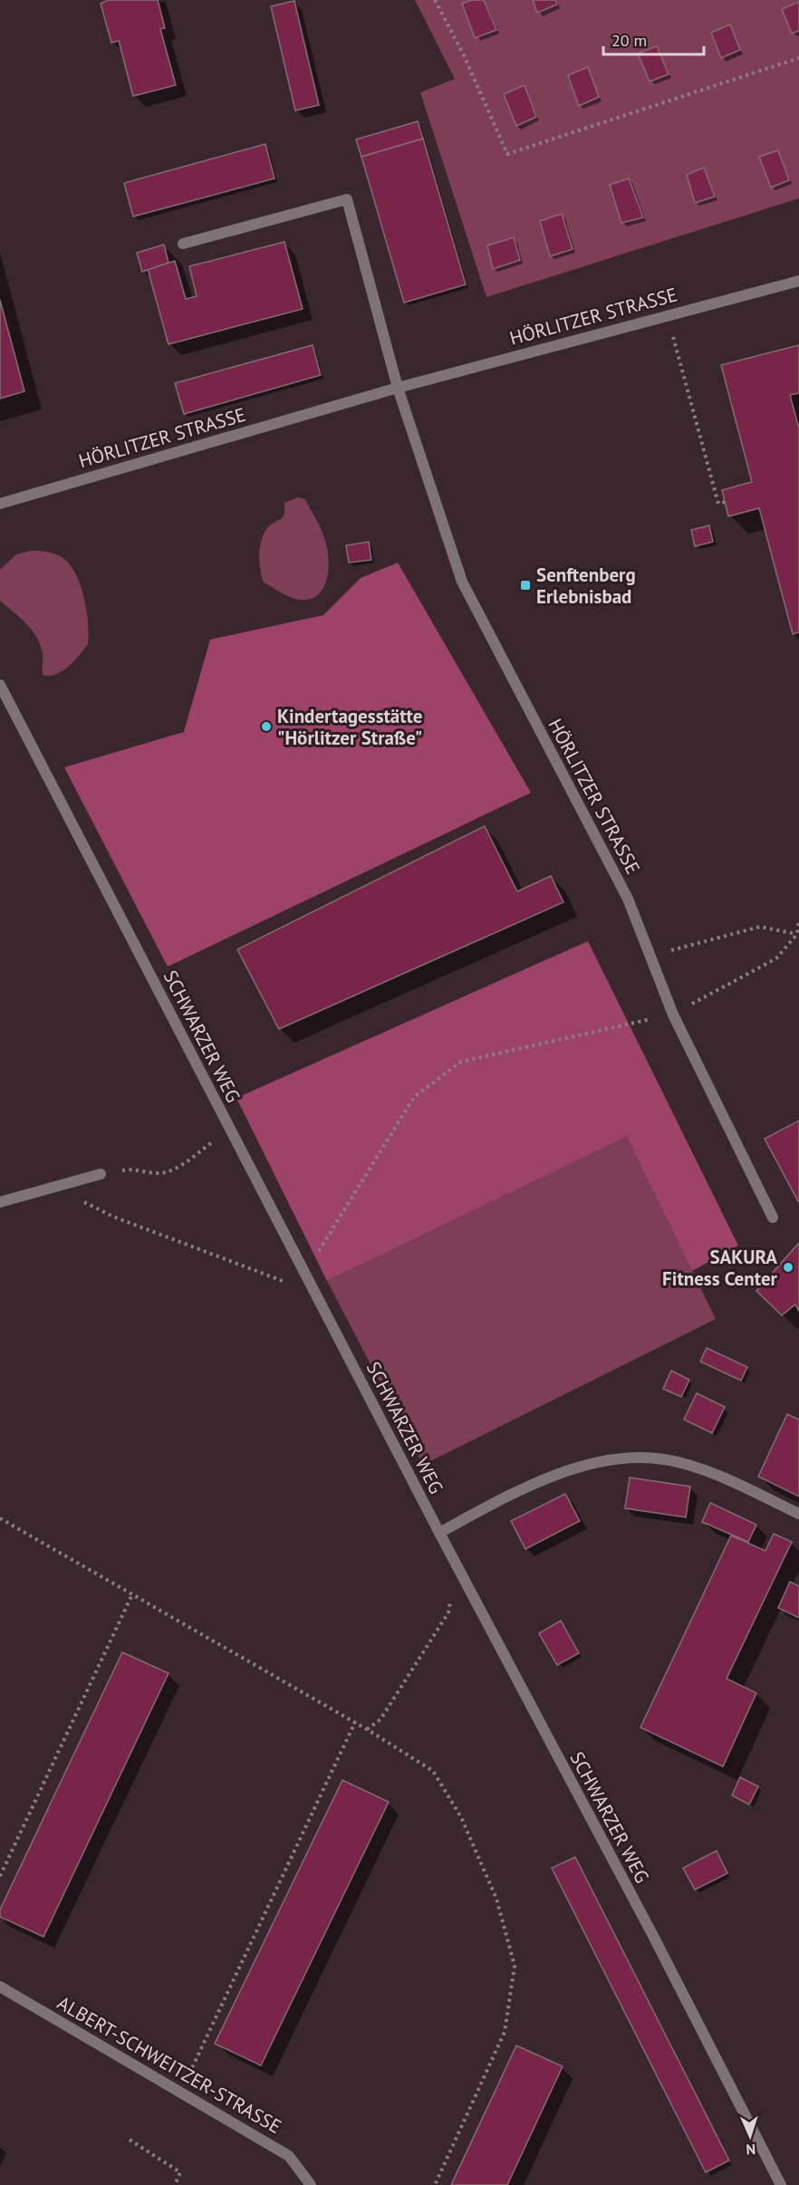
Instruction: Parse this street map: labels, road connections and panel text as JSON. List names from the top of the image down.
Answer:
{
  "streets": {
    "street": ["HÖRLITZER STRASSE", "SCHWARZER WEG", "ALBERT-SCHWEITZER-STRASSE"]
  },
  "places": {
    "transit": ["Senftenberg Erlebnisbad"],
    "other": ["Kindertagesstätte \"Hörlitzer Straße\"", "SAKURA Fitness Center"]
  },
  "scale_bar": "20 m",
  "north": "bottom"
}
